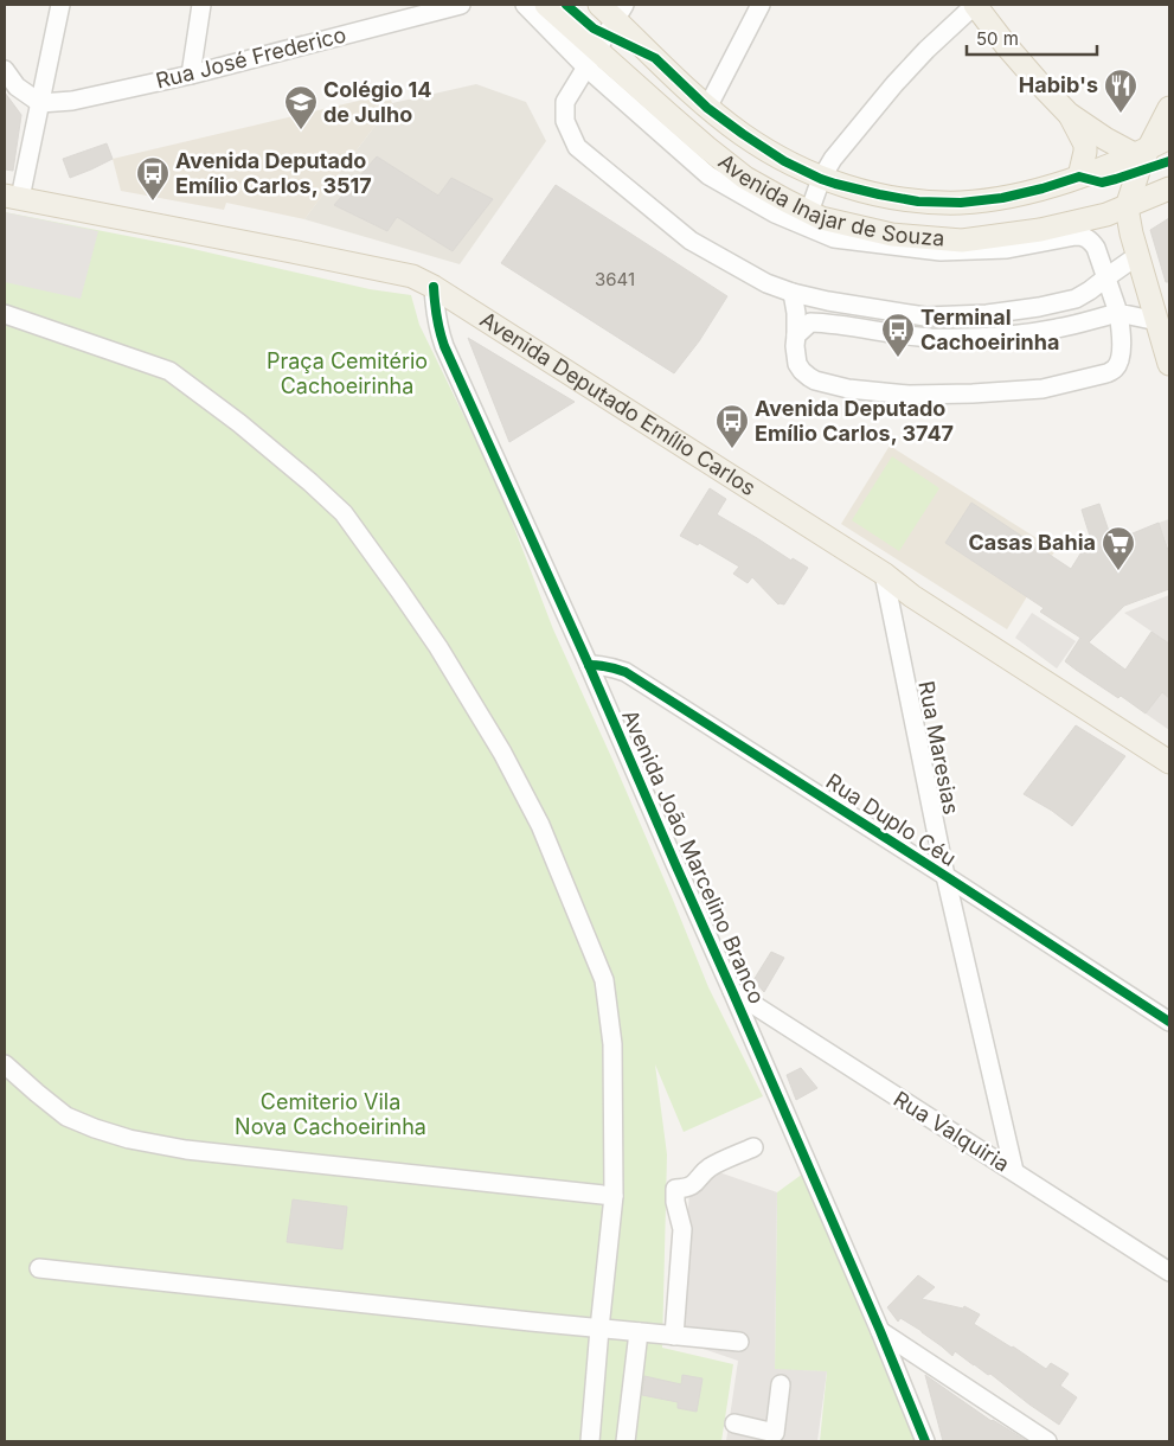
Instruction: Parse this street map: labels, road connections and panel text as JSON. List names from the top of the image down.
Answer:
{
  "streets": {
    "main road": ["Avenida Inajar de Souza", "Avenida Deputado Emílio Carlos"],
    "street": [
      "Rua José Frederico",
      "Rua Maresias",
      "Rua Duplo Céu",
      "Avenida João Marcelino Branco",
      "Rua Valquiria"
    ]
  },
  "crossings": [
    ["Avenida Deputado Emílio Carlos", "Rua Maresias"],
    ["Avenida Deputado Emílio Carlos", "Avenida João Marcelino Branco"],
    ["Rua Maresias", "Rua Duplo Céu"],
    ["Rua Maresias", "Rua Valquiria"],
    ["Rua Duplo Céu", "Avenida João Marcelino Branco"],
    ["Avenida João Marcelino Branco", "Rua Valquiria"]
  ],
  "parks": ["Praça Cemitério Cachoeirinha", "Cemiterio Vila Nova Cachoeirinha"],
  "places": {
    "restaurant": ["Habib's"],
    "school or university": ["Colégio 14 de Julho"],
    "bus stop": ["Avenida Deputado Emílio Carlos, 3517", "Terminal Cachoeirinha", "Avenida Deputado Emílio Carlos, 3747"],
    "supermarket": ["Casas Bahia"]
  },
  "house_numbers": ["3641"],
  "scale_bar": "50 m"
}
